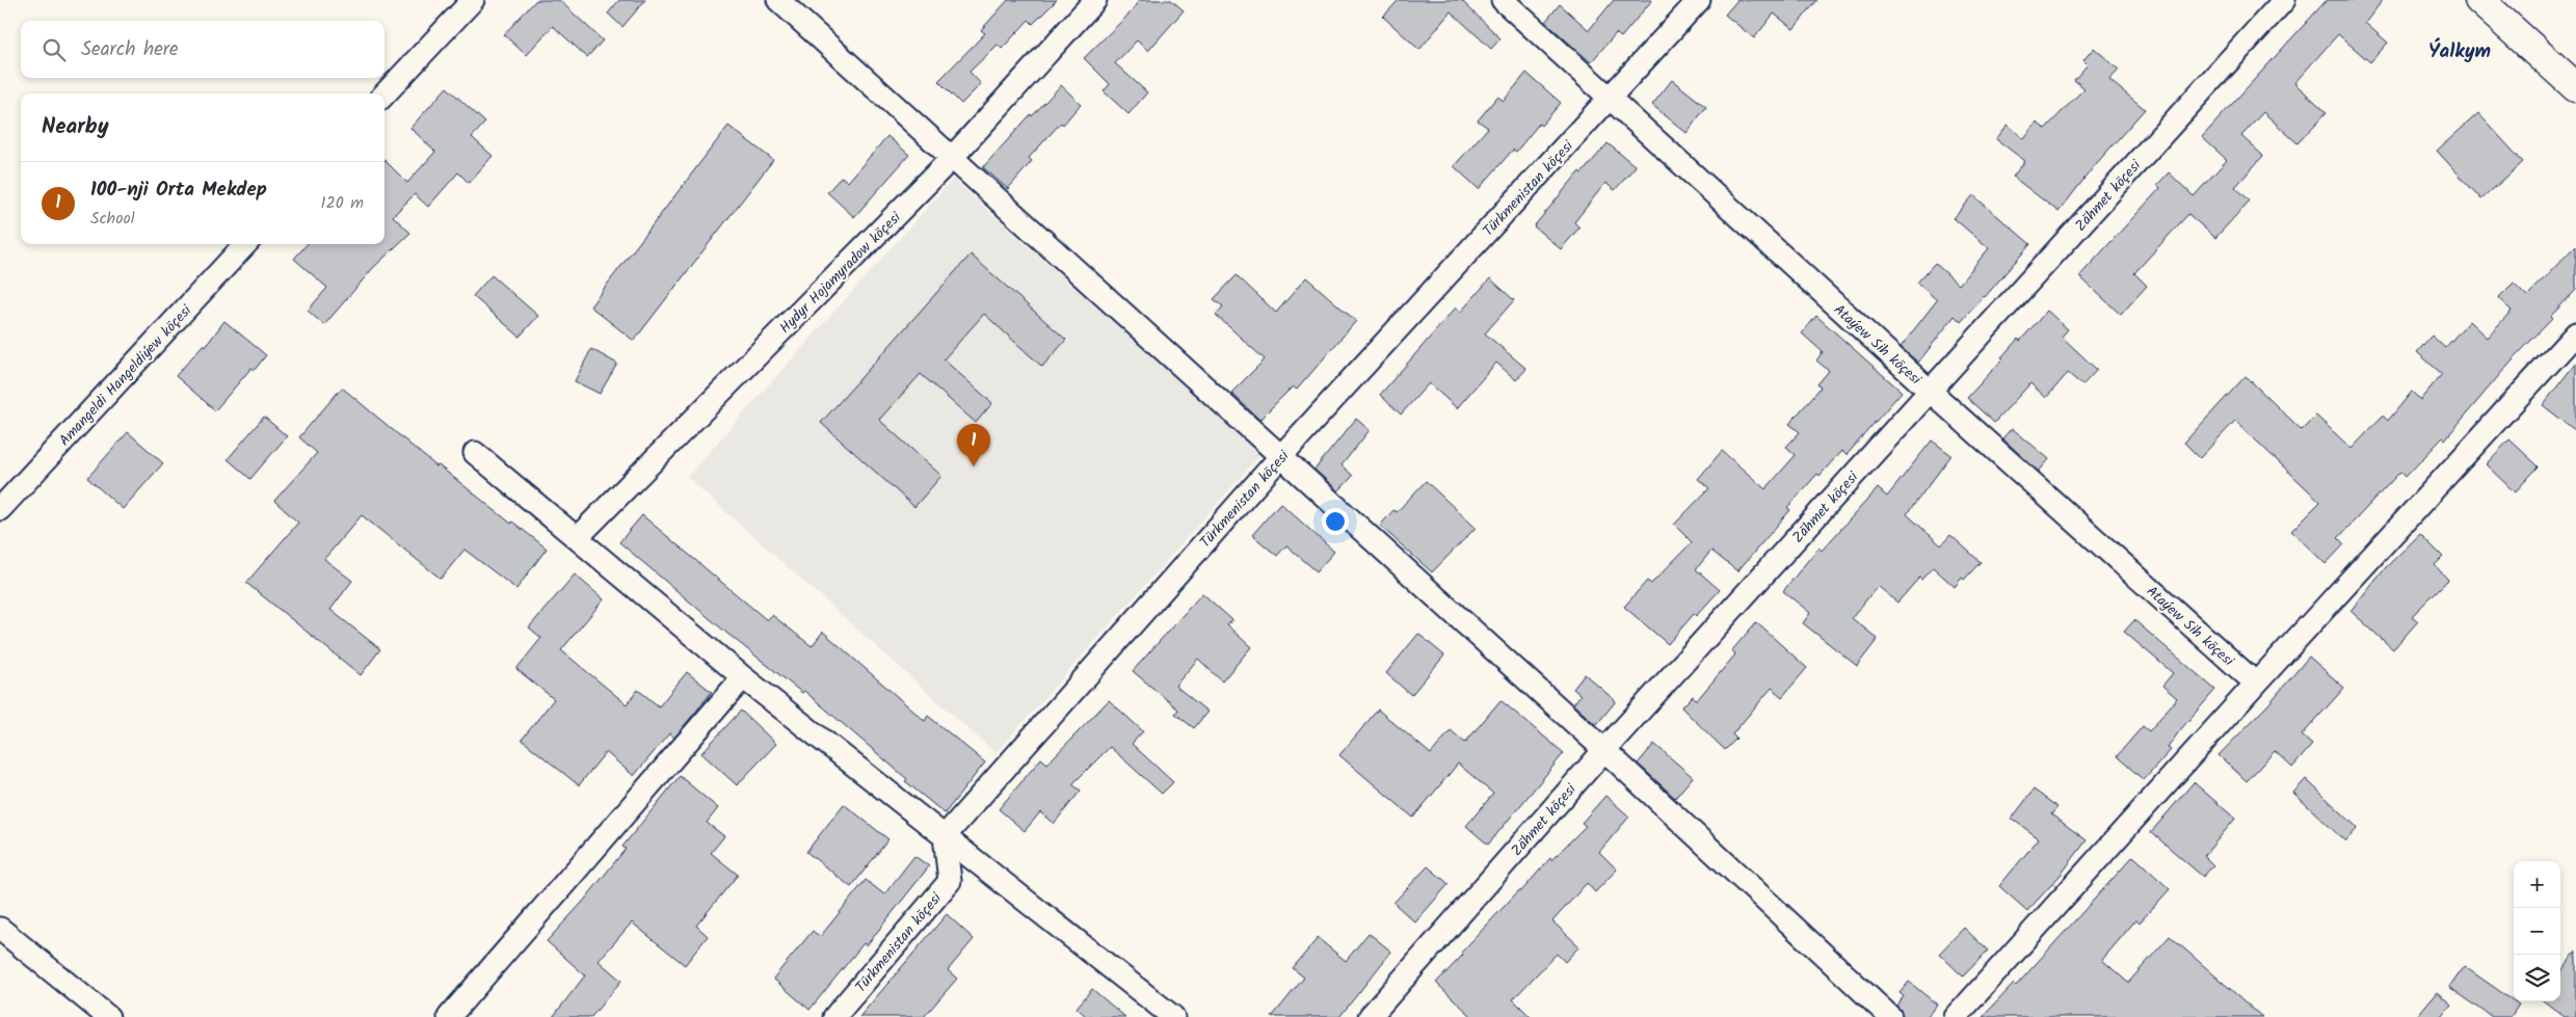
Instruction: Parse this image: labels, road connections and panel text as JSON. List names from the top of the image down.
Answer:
{
  "streets": {
    "street": [
      "Türkmenistan köçesi",
      "Zähmet köçesi",
      "Hydyr Hojamyradow köçesi",
      "Ataýew Sih köçesi",
      "Amangeldi Hangeldiýew köçesi"
    ]
  },
  "crossings": [
    ["Türkmenistan köçesi", "Ataýew Sih köçesi"],
    ["Zähmet köçesi", "Ataýew Sih köçesi"]
  ],
  "districts": ["Ýalkym"],
  "page": {
    "search": "Search here",
    "heading": "Nearby",
    "list": [
      {
        "mark": "1",
        "name": "100-nji Orta Mekdep",
        "note": "School",
        "value": "120 m"
      }
    ],
    "pins": "1",
    "map_buttons": ["+", "−"]
  }
}
